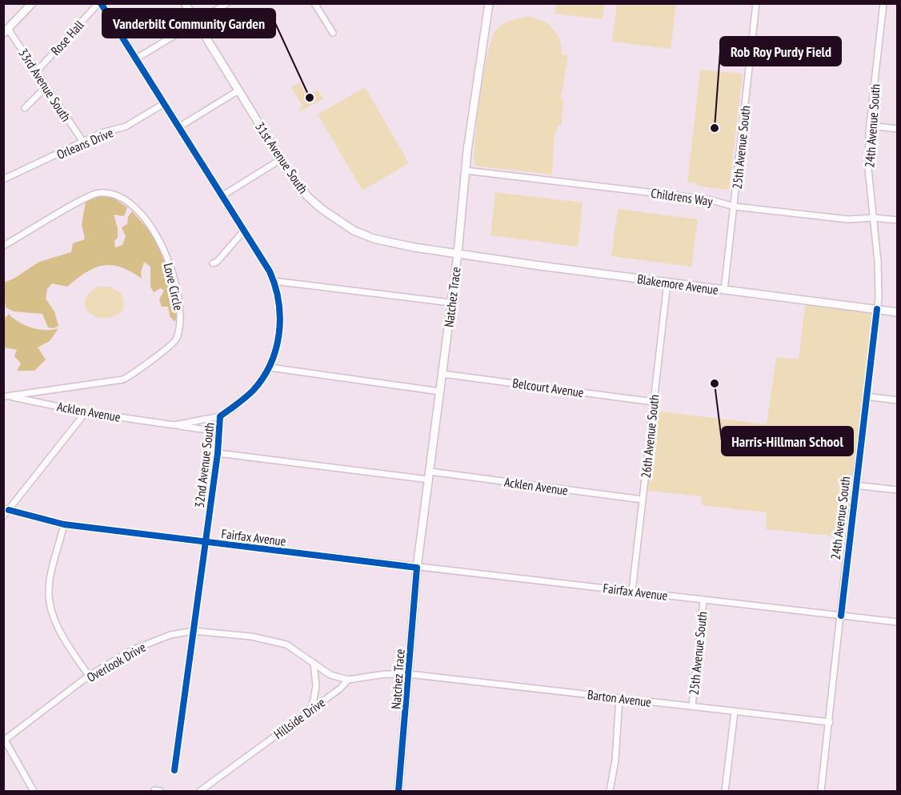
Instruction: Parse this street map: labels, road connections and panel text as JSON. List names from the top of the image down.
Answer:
{
  "streets": {
    "main road": ["31st Avenue South", "Blakemore Avenue", "Natchez Trace"],
    "street": [
      "Rose Hall",
      "33rd Avenue South",
      "24th Avenue South",
      "Orleans Drive",
      "25th Avenue South",
      "Childrens Way",
      "Love Circle",
      "Belcourt Avenue",
      "Acklen Avenue",
      "26th Avenue South",
      "32nd Avenue South",
      "Fairfax Avenue",
      "Overlook Drive",
      "Barton Avenue",
      "Hillside Drive"
    ]
  },
  "crossings": [
    ["Rose Hall", "33rd Avenue South"],
    ["Rose Hall", "32nd Avenue South"],
    ["33rd Avenue South", "Orleans Drive"],
    ["24th Avenue South", "Childrens Way"],
    ["24th Avenue South", "Blakemore Avenue"],
    ["24th Avenue South", "Fairfax Avenue"],
    ["24th Avenue South", "Barton Avenue"],
    ["Orleans Drive", "32nd Avenue South"],
    ["25th Avenue South", "Childrens Way"],
    ["25th Avenue South", "Blakemore Avenue"],
    ["25th Avenue South", "Fairfax Avenue"],
    ["25th Avenue South", "Barton Avenue"],
    ["31st Avenue South", "Blakemore Avenue"],
    ["31st Avenue South", "Natchez Trace"],
    ["Childrens Way", "Natchez Trace"],
    ["Blakemore Avenue", "Natchez Trace"],
    ["Blakemore Avenue", "26th Avenue South"],
    ["Love Circle", "Acklen Avenue"],
    ["Natchez Trace", "Belcourt Avenue"],
    ["Natchez Trace", "Acklen Avenue"],
    ["Natchez Trace", "Fairfax Avenue"],
    ["Natchez Trace", "Barton Avenue"],
    ["Belcourt Avenue", "26th Avenue South"],
    ["Acklen Avenue", "26th Avenue South"],
    ["Acklen Avenue", "32nd Avenue South"],
    ["26th Avenue South", "Fairfax Avenue"],
    ["32nd Avenue South", "Fairfax Avenue"],
    ["32nd Avenue South", "Overlook Drive"],
    ["Overlook Drive", "Hillside Drive"]
  ],
  "places": ["Vanderbilt Community Garden", "Rob Roy Purdy Field", "Harris-Hillman School"]
}
